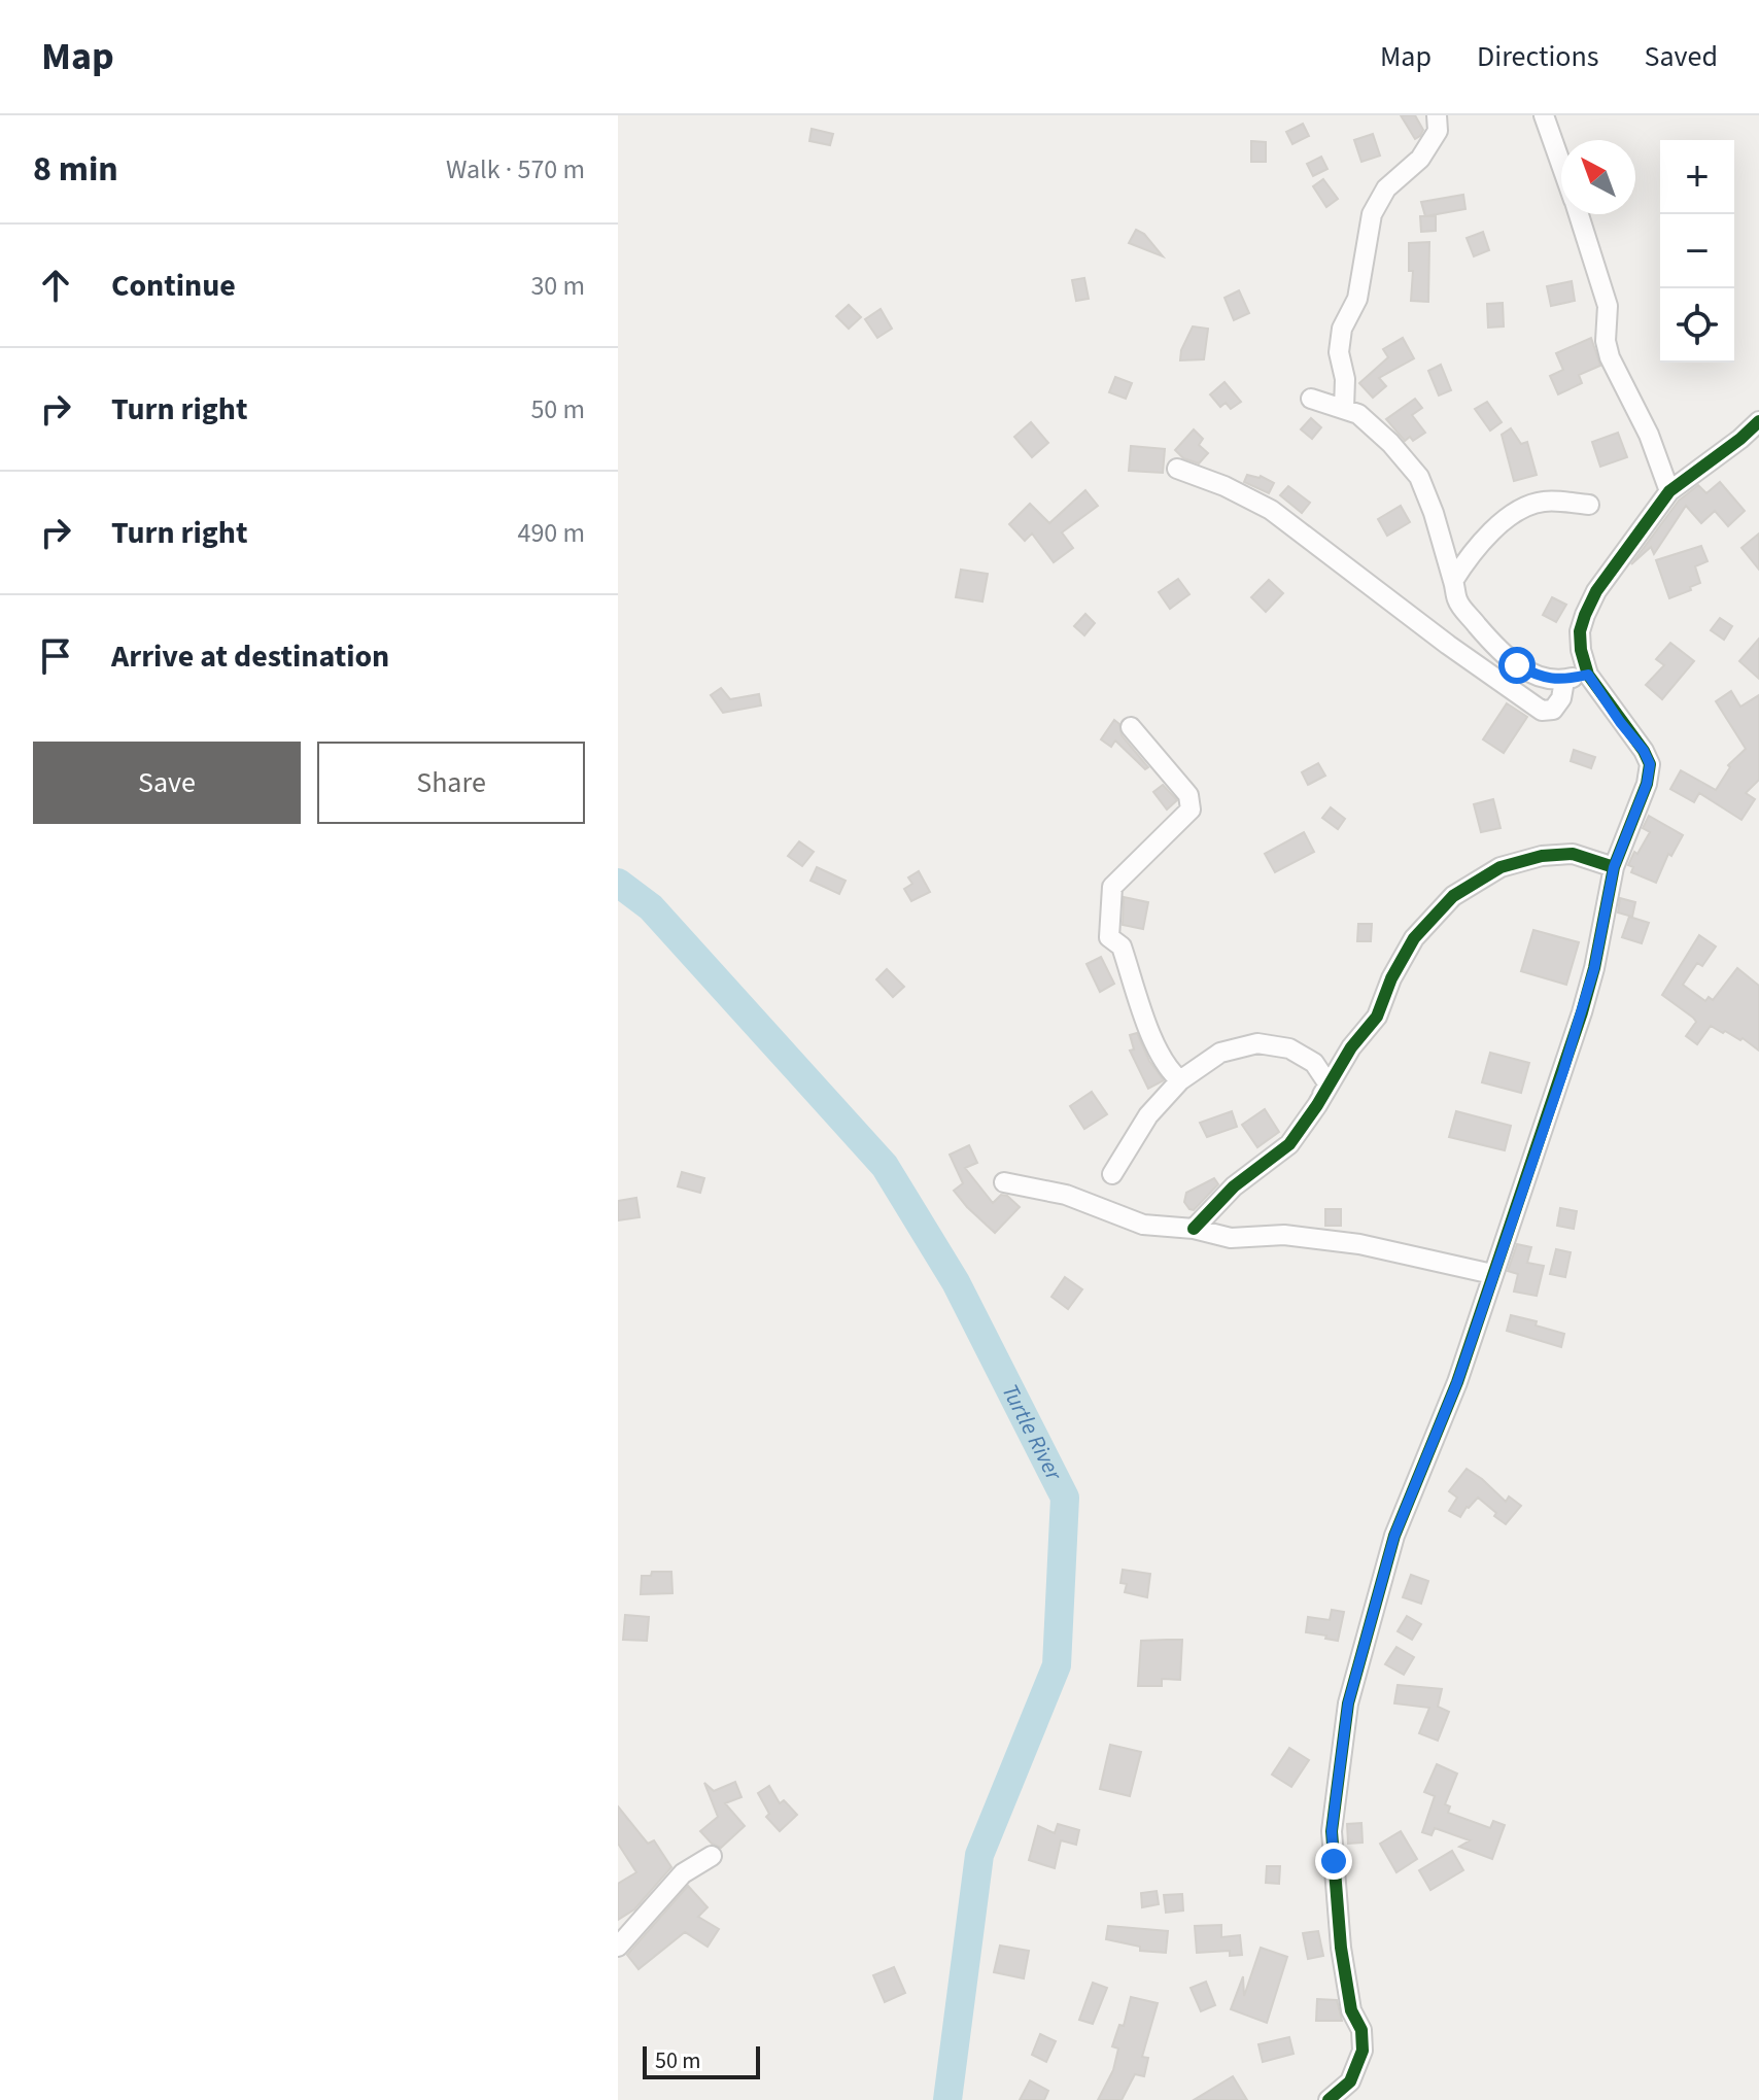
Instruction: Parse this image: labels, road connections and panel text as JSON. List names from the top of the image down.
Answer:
{
  "water": ["Turtle River"],
  "scale_bar": "50 m",
  "north": "top left",
  "page": {
    "header": "Map",
    "nav": ["Map", "Directions", "Saved"],
    "heading": ["8 min", "Walk · 570 m"],
    "map_buttons": ["+", "−"],
    "list": [
      ["Continue", "30 m"],
      ["Turn right", "50 m"],
      ["Turn right", "490 m"],
      "Arrive at destination"
    ],
    "buttons": ["Save", "Share"],
    "scale": "50 m"
  }
}
